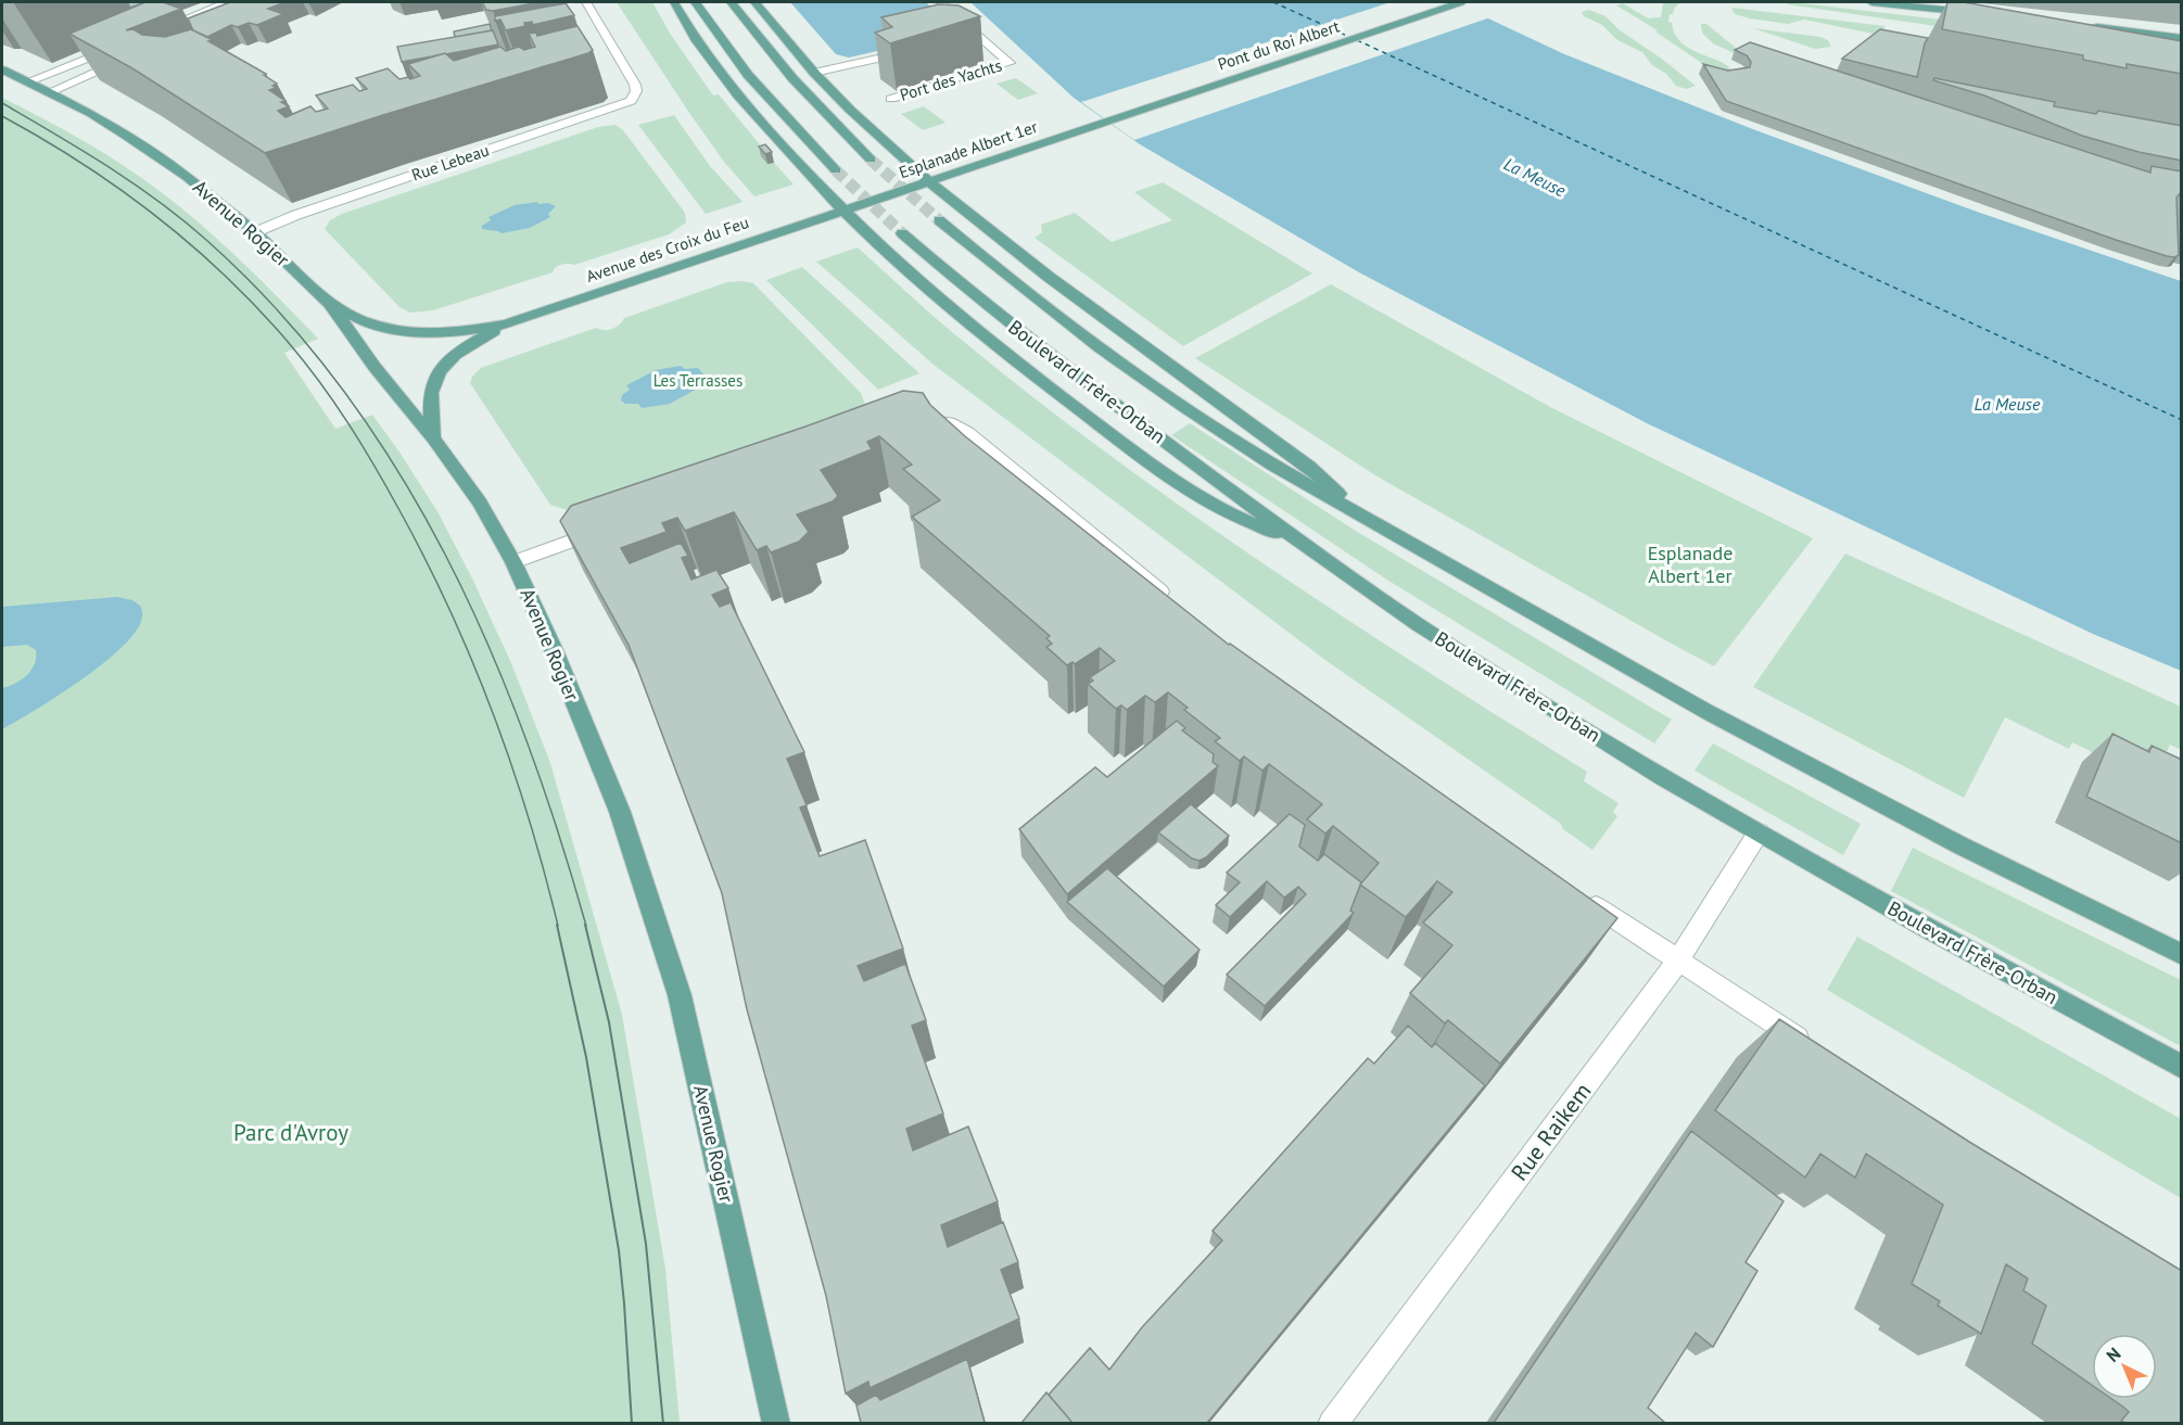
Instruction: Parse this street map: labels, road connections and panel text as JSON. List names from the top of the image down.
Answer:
{
  "streets": {
    "main road": [
      "Pont du Roi Albert",
      "Esplanade Albert 1er",
      "Avenue Rogier",
      "Avenue des Croix du Feu",
      "Boulevard Frère-Orban"
    ],
    "street": ["Port des Yachts", "Rue Lebeau", "Rue Raikem"]
  },
  "crossings": [
    ["Pont du Roi Albert", "Esplanade Albert 1er"],
    ["Esplanade Albert 1er", "Avenue des Croix du Feu"],
    ["Rue Lebeau", "Avenue Rogier"],
    ["Boulevard Frère-Orban", "Rue Raikem"]
  ],
  "water": ["La Meuse"],
  "parks": ["Les Terrasses", "Esplanade Albert 1er", "Parc d'Avroy"],
  "north": "top left"
}
